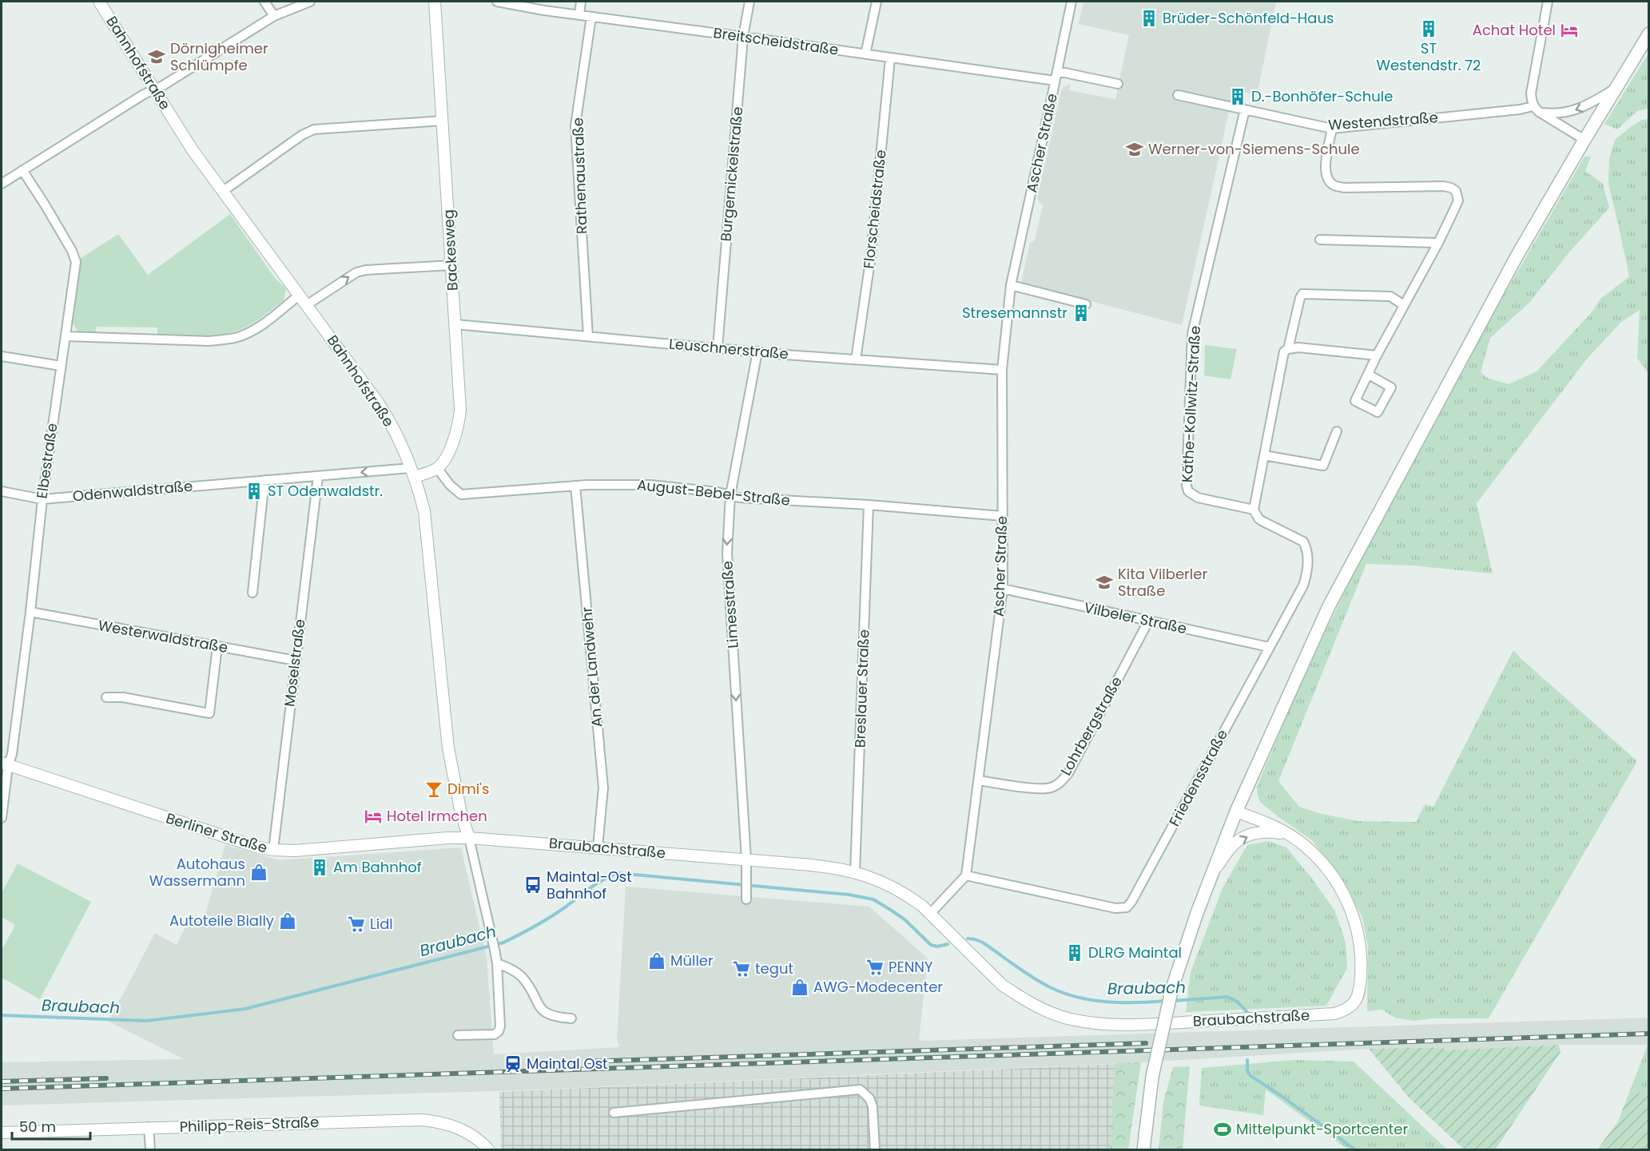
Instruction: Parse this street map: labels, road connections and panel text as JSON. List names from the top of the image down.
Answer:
{
  "streets": {
    "street": [
      "Breitscheidstraße",
      "Bahnhofstraße",
      "Westendstraße",
      "Ascher Straße",
      "Burgernickelstraße",
      "Rathenaustraße",
      "Florscheidstraße",
      "Backesweg",
      "Leuschnerstraße",
      "Käthe-Kollwitz-Straße",
      "Elbestraße",
      "Odenwaldstraße",
      "August-Bebel-Straße",
      "Limesstraße",
      "Vilbeler Straße",
      "Westerwaldstraße",
      "Moselstraße",
      "An der Landwehr",
      "Breslauer Straße",
      "Lohrbergstraße",
      "Friedensstraße",
      "Berliner Straße",
      "Braubachstraße",
      "Philipp-Reis-Straße"
    ]
  },
  "crossings": [
    ["Breitscheidstraße", "Ascher Straße"],
    ["Breitscheidstraße", "Burgernickelstraße"],
    ["Breitscheidstraße", "Rathenaustraße"],
    ["Breitscheidstraße", "Florscheidstraße"],
    ["Bahnhofstraße", "Odenwaldstraße"],
    ["Bahnhofstraße", "Berliner Straße"],
    ["Bahnhofstraße", "Braubachstraße"],
    ["Westendstraße", "Käthe-Kollwitz-Straße"],
    ["Ascher Straße", "Leuschnerstraße"],
    ["Ascher Straße", "August-Bebel-Straße"],
    ["Ascher Straße", "Vilbeler Straße"],
    ["Ascher Straße", "Lohrbergstraße"],
    ["Ascher Straße", "Friedensstraße"],
    ["Burgernickelstraße", "Leuschnerstraße"],
    ["Rathenaustraße", "Leuschnerstraße"],
    ["Florscheidstraße", "Leuschnerstraße"],
    ["Backesweg", "Leuschnerstraße"],
    ["Backesweg", "August-Bebel-Straße"],
    ["Leuschnerstraße", "Limesstraße"],
    ["Käthe-Kollwitz-Straße", "Friedensstraße"],
    ["Elbestraße", "Odenwaldstraße"],
    ["Elbestraße", "Westerwaldstraße"],
    ["Elbestraße", "Berliner Straße"],
    ["Odenwaldstraße", "Moselstraße"],
    ["August-Bebel-Straße", "Limesstraße"],
    ["August-Bebel-Straße", "An der Landwehr"],
    ["August-Bebel-Straße", "Breslauer Straße"],
    ["Limesstraße", "Braubachstraße"],
    ["Vilbeler Straße", "Lohrbergstraße"],
    ["Vilbeler Straße", "Friedensstraße"],
    ["Westerwaldstraße", "Moselstraße"],
    ["Moselstraße", "Berliner Straße"],
    ["An der Landwehr", "Braubachstraße"],
    ["Breslauer Straße", "Braubachstraße"],
    ["Berliner Straße", "Braubachstraße"]
  ],
  "one_way": ["Limesstraße"],
  "water": ["Braubach"],
  "places": {
    "building": [
      "Brüder-Schönfeld-Haus",
      "ST Westendstr. 72",
      "D.-Bonhöfer-Schule",
      "Stresemannstr",
      "ST Odenwaldstr.",
      "Am Bahnhof",
      "DLRG Maintal"
    ],
    "hotel": ["Achat Hotel", "Hotel Irmchen"],
    "school or university": ["Dörnigheimer Schlümpfe", "Werner-von-Siemens-Schule", "Kita Vilberler Straße"],
    "bar": ["Dimi's"],
    "shop": [
      "Autohaus Wassermann",
      "Autoteile Bially",
      "Müller",
      "AWG-Modecenter"
    ],
    "bus stop": ["Maintal-Ost Bahnhof"],
    "supermarket": ["Lidl", "PENNY", "tegut"],
    "station": ["Maintal Ost"],
    "sports": ["Mittelpunkt-Sportcenter"]
  },
  "scale_bar": "50 m"
}
